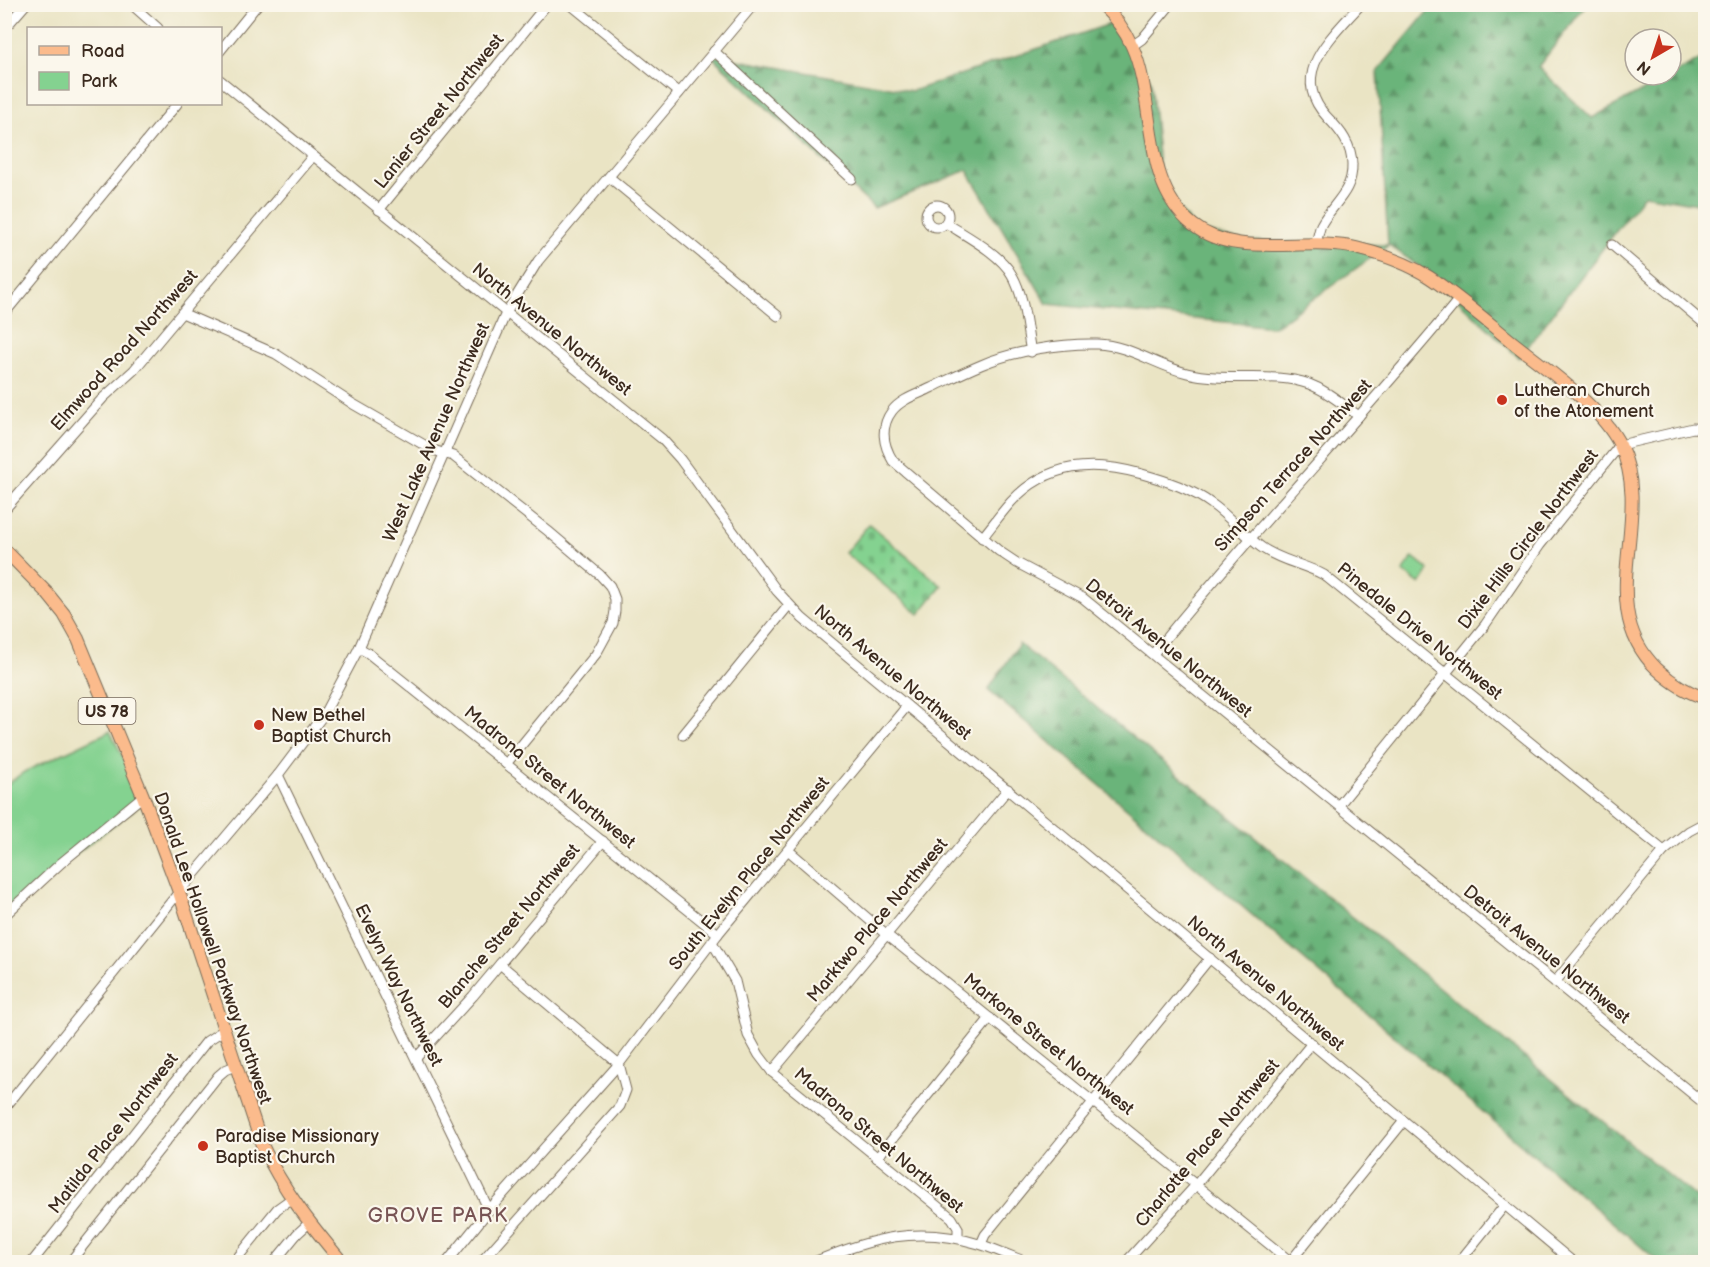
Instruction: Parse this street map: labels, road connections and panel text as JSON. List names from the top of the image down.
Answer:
{
  "streets": {
    "main road": ["US 78", "Donald Lee Hollowell Parkway Northwest"],
    "street": [
      "Lanier Street Northwest",
      "North Avenue Northwest",
      "Elmwood Road Northwest",
      "West Lake Avenue Northwest",
      "Simpson Terrace Northwest",
      "Dixie Hills Circle Northwest",
      "Pinedale Drive Northwest",
      "Detroit Avenue Northwest",
      "Madrona Street Northwest",
      "South Evelyn Place Northwest",
      "Marktwo Place Northwest",
      "Blanche Street Northwest",
      "Evelyn Way Northwest",
      "Markone Street Northwest",
      "Matilda Place Northwest",
      "Charlotte Place Northwest"
    ]
  },
  "crossings": [
    ["Lanier Street Northwest", "North Avenue Northwest"],
    ["North Avenue Northwest", "Elmwood Road Northwest"],
    ["North Avenue Northwest", "West Lake Avenue Northwest"],
    ["North Avenue Northwest", "South Evelyn Place Northwest"],
    ["North Avenue Northwest", "Marktwo Place Northwest"],
    ["North Avenue Northwest", "Charlotte Place Northwest"],
    ["West Lake Avenue Northwest", "Madrona Street Northwest"],
    ["West Lake Avenue Northwest", "Donald Lee Hollowell Parkway Northwest"],
    ["West Lake Avenue Northwest", "Evelyn Way Northwest"],
    ["Simpson Terrace Northwest", "Pinedale Drive Northwest"],
    ["Simpson Terrace Northwest", "Detroit Avenue Northwest"],
    ["Dixie Hills Circle Northwest", "Pinedale Drive Northwest"],
    ["Dixie Hills Circle Northwest", "Detroit Avenue Northwest"],
    ["Pinedale Drive Northwest", "Detroit Avenue Northwest"],
    ["Madrona Street Northwest", "South Evelyn Place Northwest"],
    ["Madrona Street Northwest", "Marktwo Place Northwest"],
    ["Madrona Street Northwest", "Blanche Street Northwest"],
    ["South Evelyn Place Northwest", "Evelyn Way Northwest"],
    ["South Evelyn Place Northwest", "Markone Street Northwest"],
    ["Marktwo Place Northwest", "Markone Street Northwest"],
    ["Blanche Street Northwest", "Evelyn Way Northwest"],
    ["Donald Lee Hollowell Parkway Northwest", "Matilda Place Northwest"],
    ["Markone Street Northwest", "Charlotte Place Northwest"]
  ],
  "districts": ["GROVE PARK"],
  "places": ["Lutheran Church of the Atonement", "New Bethel Baptist Church", "Paradise Missionary Baptist Church"],
  "legend": ["Road", "Park"],
  "north": "bottom left"
}
